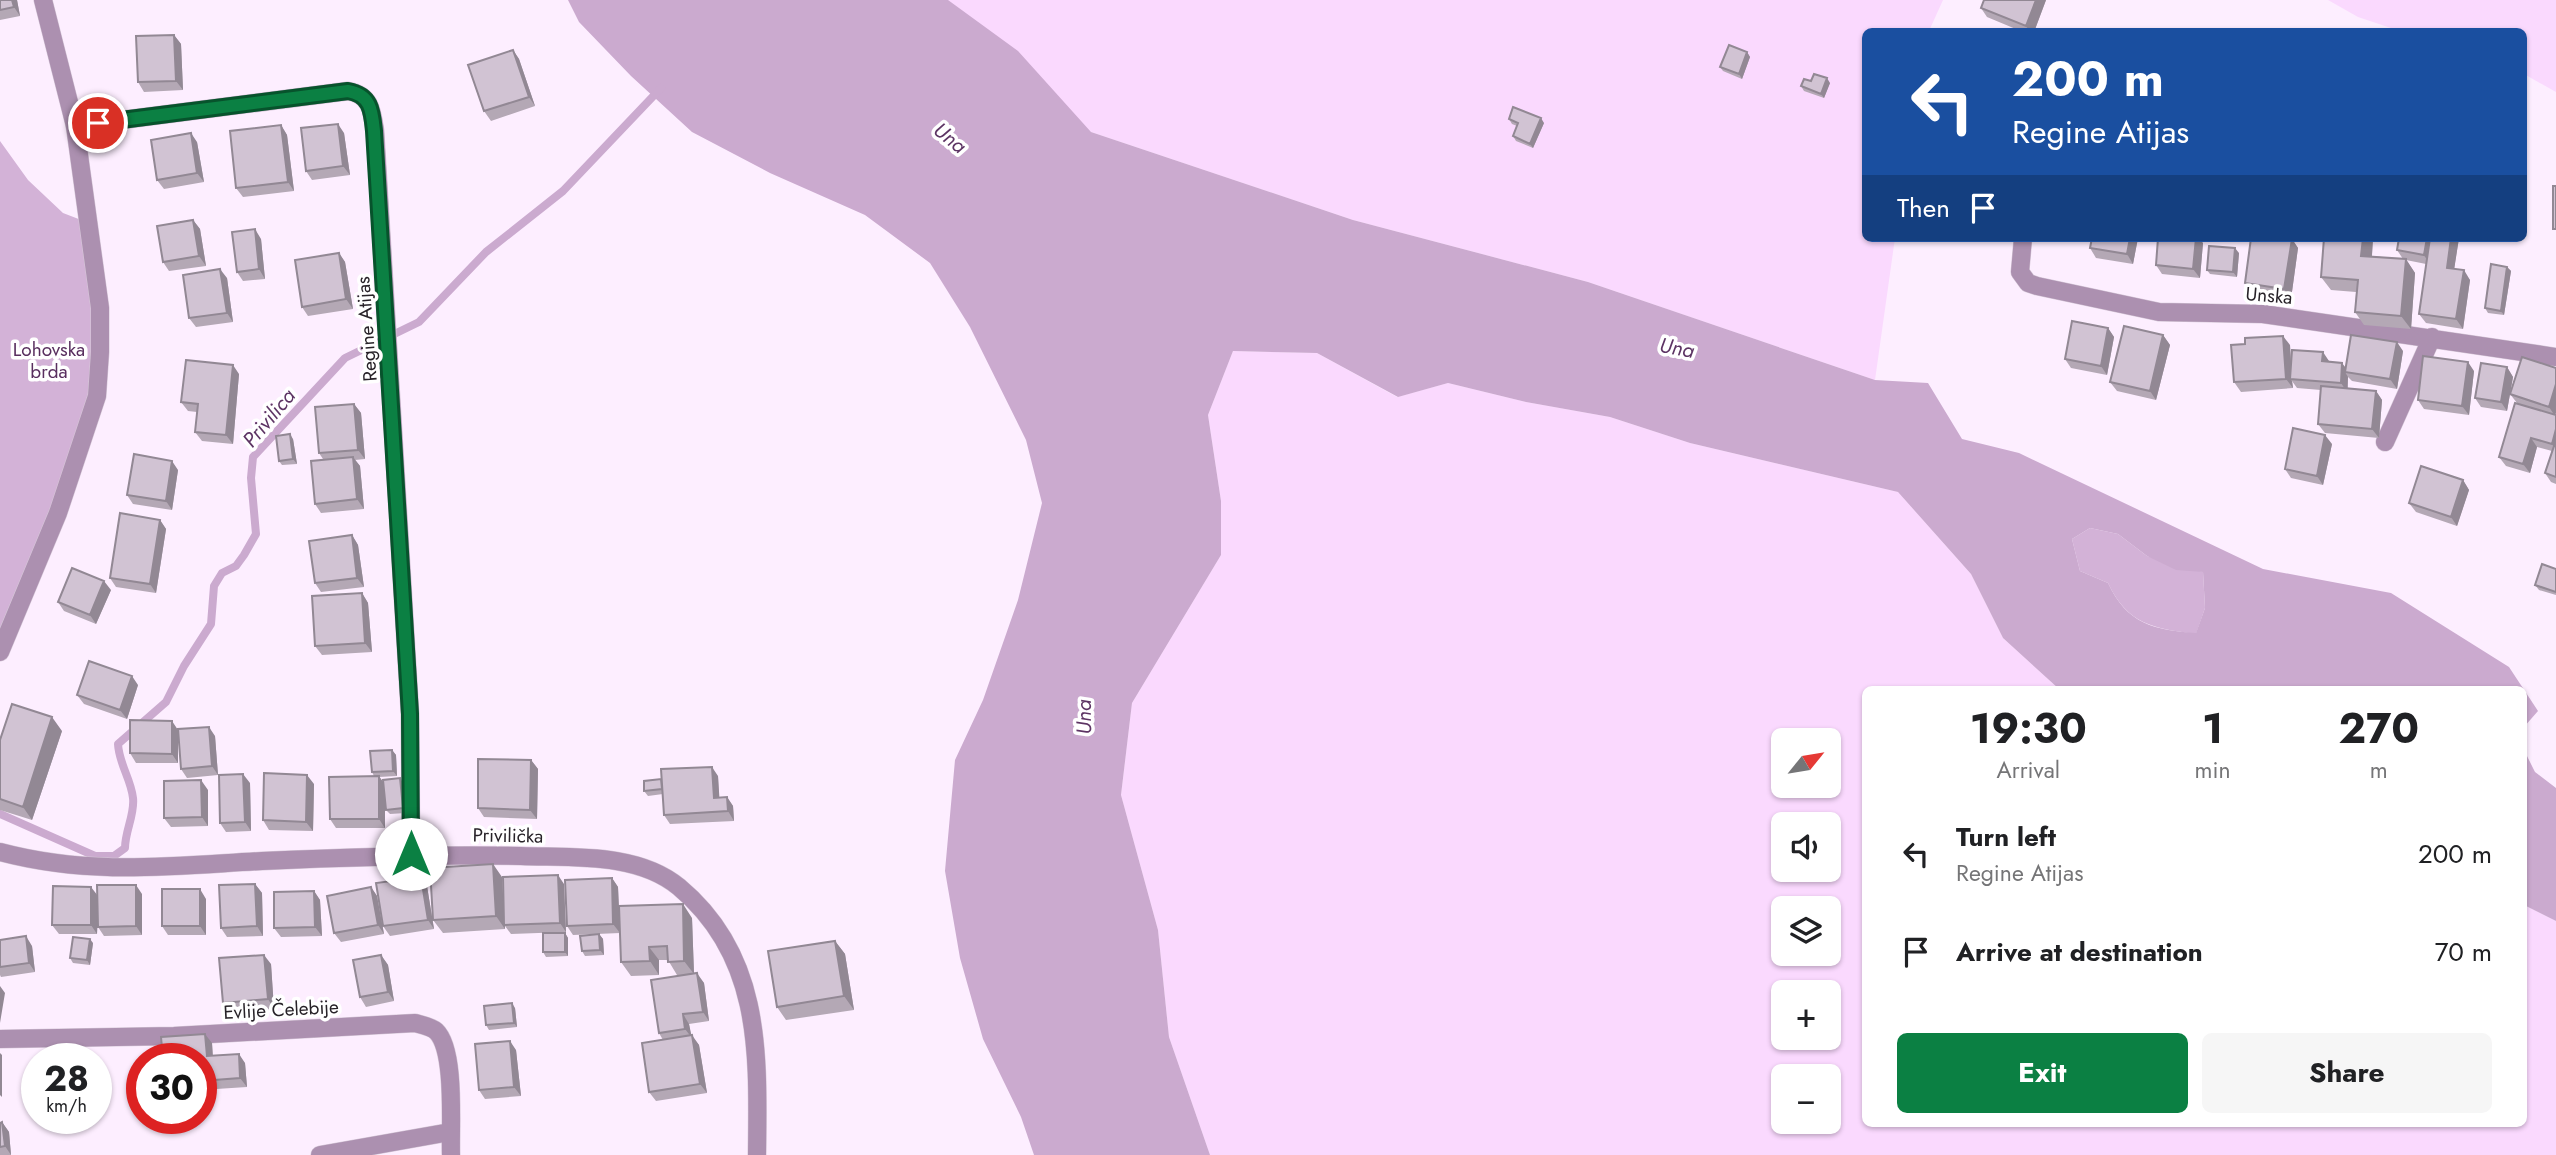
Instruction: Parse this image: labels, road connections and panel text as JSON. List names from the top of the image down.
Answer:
{
  "streets": {
    "street": [
      "Unska",
      "Regine Atijas",
      "Privilička",
      "Evlije Čelebije"
    ]
  },
  "crossings": [
    ["Regine Atijas", "Privilička"]
  ],
  "water": ["Una", "Privilica"],
  "parks": ["Lohovska brda"],
  "north": "top right",
  "page": {
    "turn": ["200 m", "Regine Atijas"],
    "then": "Then",
    "eta": [
      "19:30",
      "Arrival",
      "1",
      "min",
      "270",
      "m"
    ],
    "map_buttons": ["+", "−"],
    "list": [
      {
        "name": "Turn left",
        "note": "Regine Atijas",
        "value": "200 m"
      },
      {
        "name": "Arrive at destination",
        "value": "70 m"
      }
    ],
    "buttons": ["Exit", "Share"],
    "speed": "28 km/h",
    "limit": "30"
  }
}
